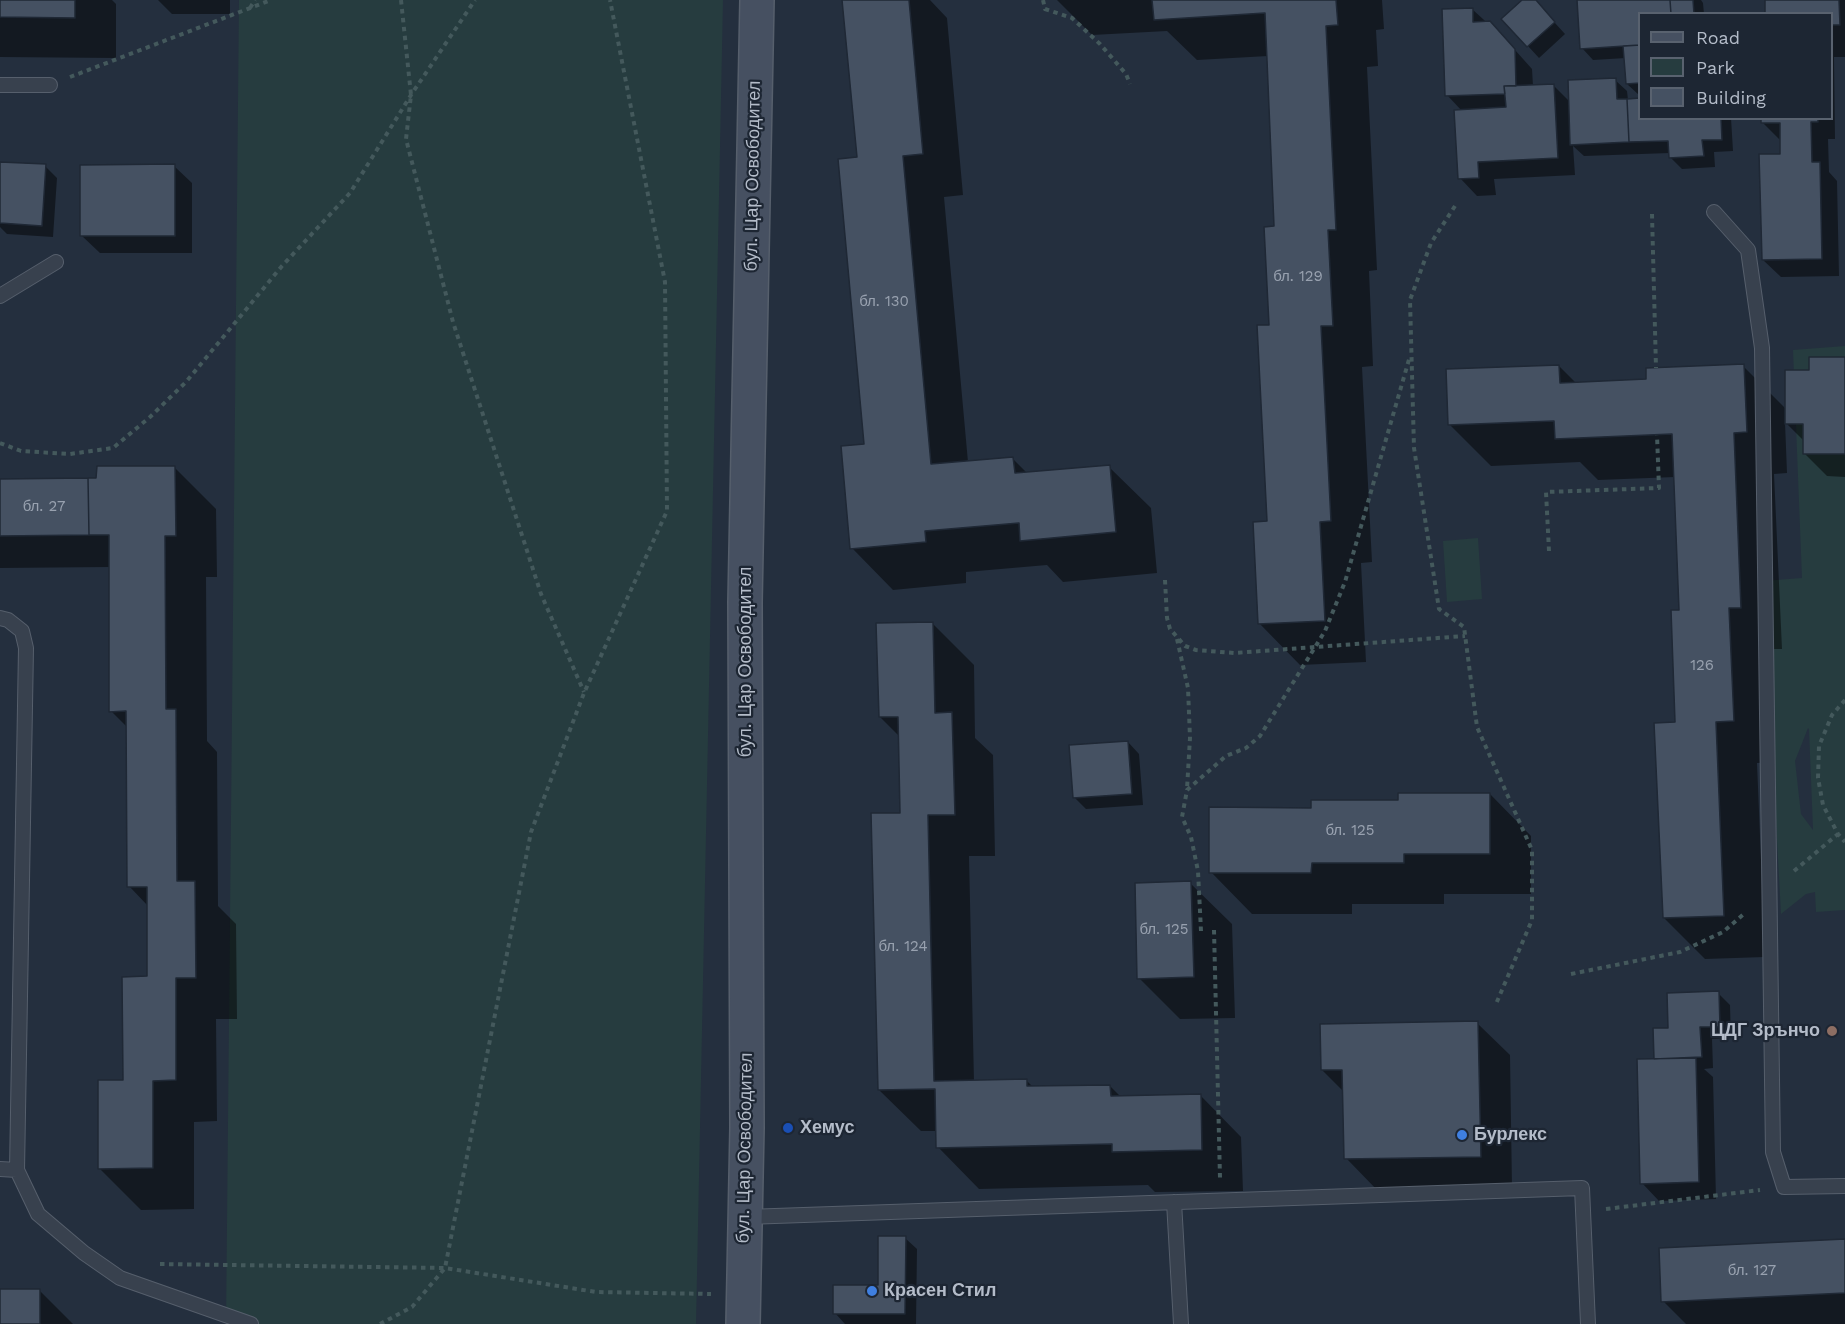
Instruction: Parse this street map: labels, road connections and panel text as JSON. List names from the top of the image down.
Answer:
{
  "streets": {
    "main road": ["бул. Цар Освободител"]
  },
  "places": [
    "ЦДГ Зрънчо",
    "Хемус",
    "Бурлекс",
    "Красен Стил"
  ],
  "house_numbers": [
    "бл. 129",
    "бл. 130",
    "бл. 27",
    "126",
    "бл. 125",
    "бл. 125",
    "бл. 124",
    "бл. 127"
  ],
  "legend": ["Road", "Park", "Building"]
}
